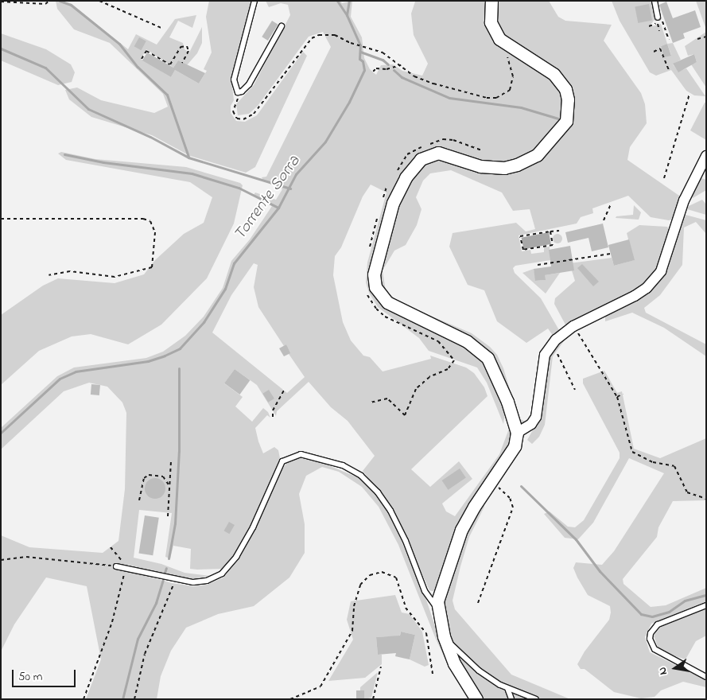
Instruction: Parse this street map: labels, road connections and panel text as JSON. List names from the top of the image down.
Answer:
{
  "water": ["Torrente Sorra"],
  "scale_bar": "50 m",
  "north": "left"
}
